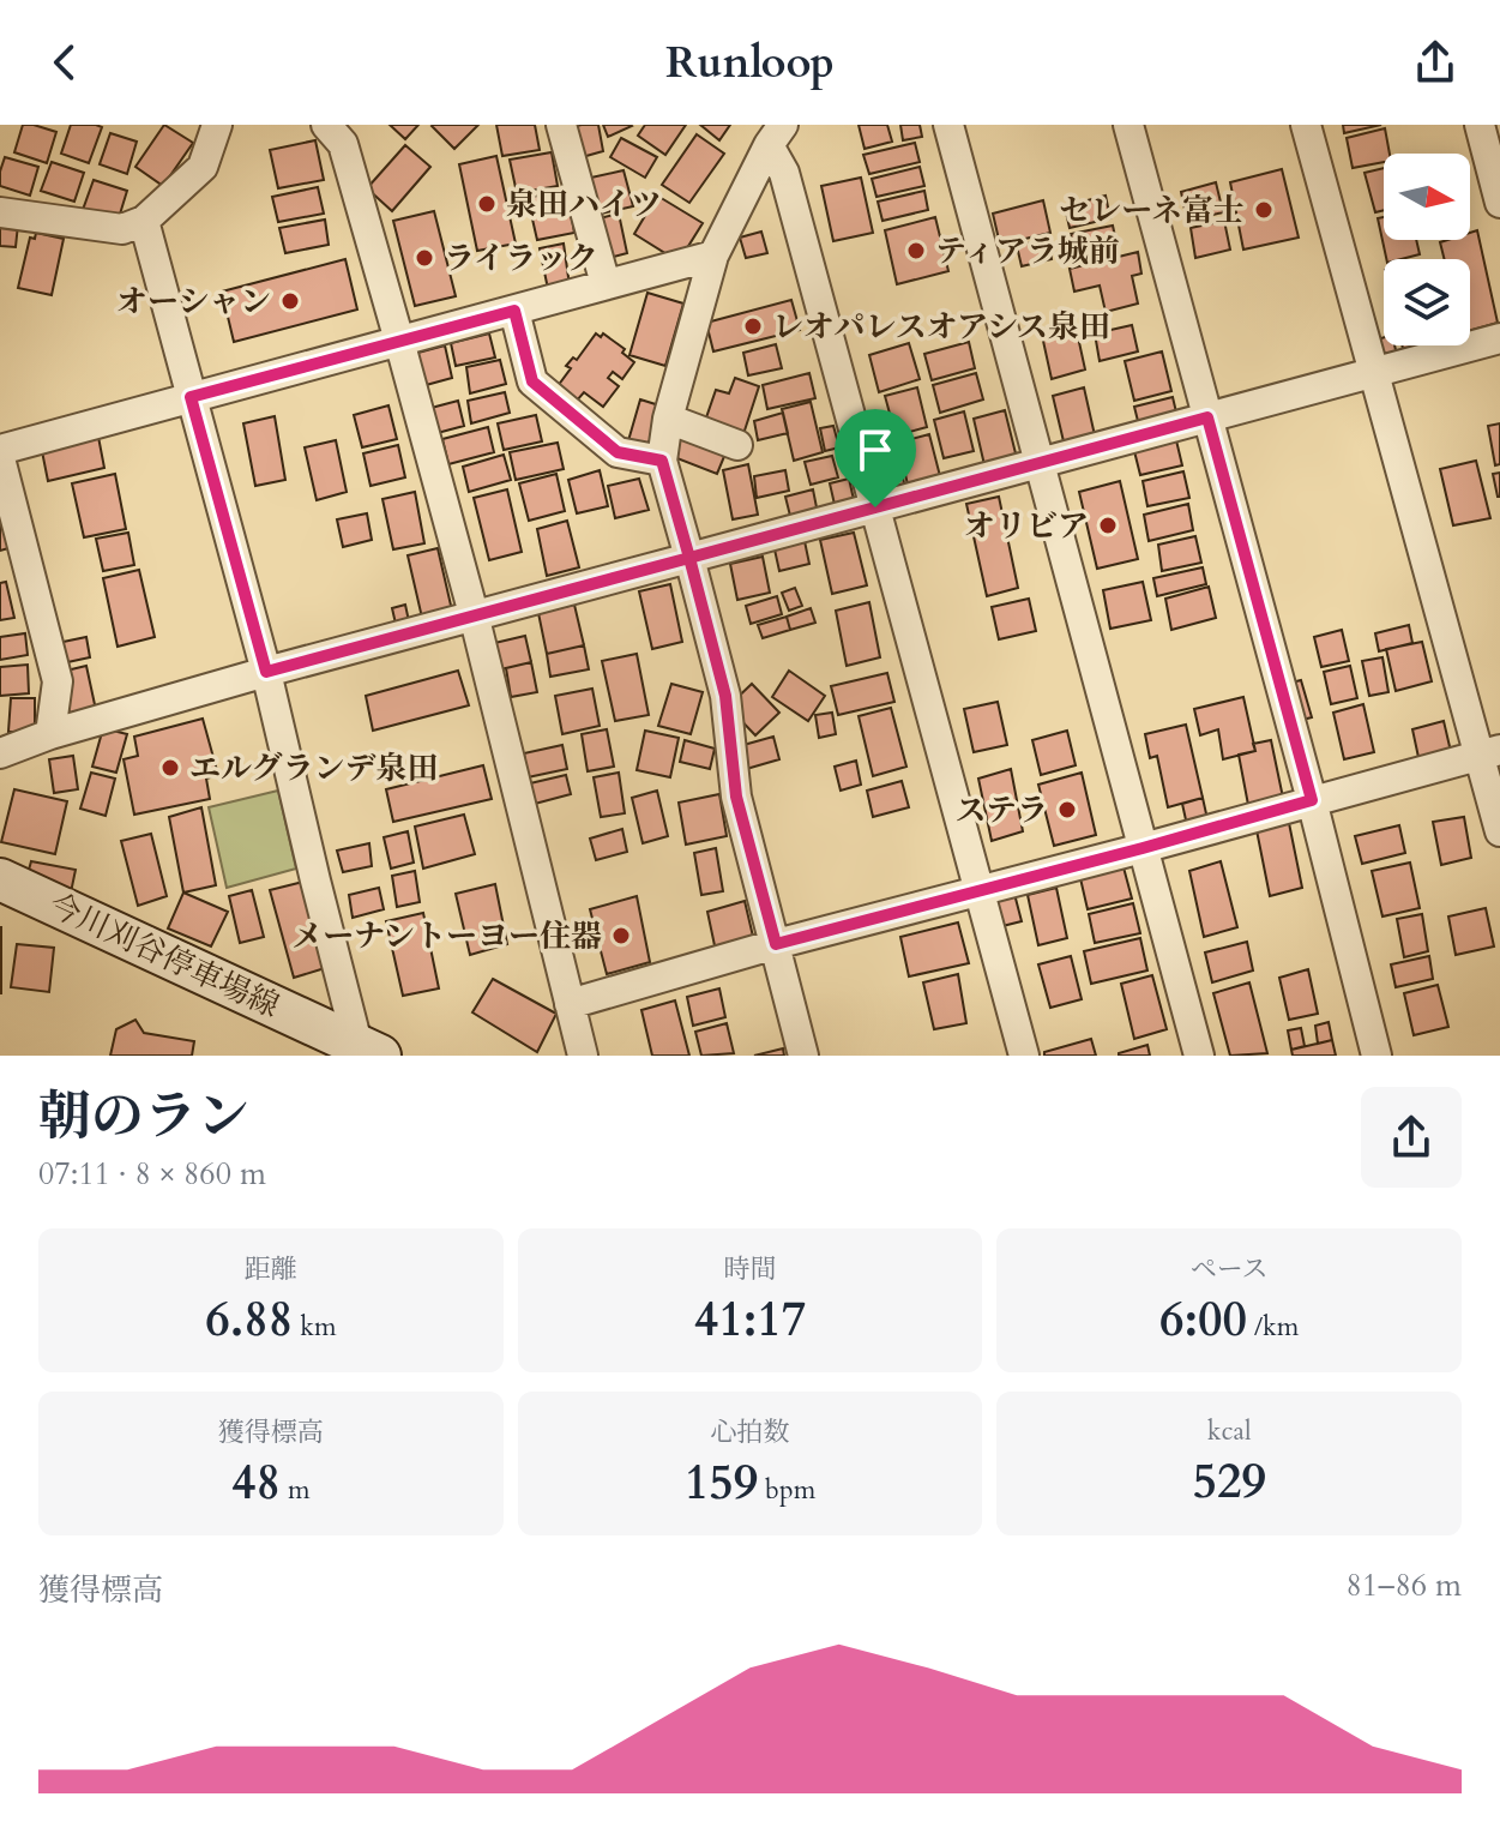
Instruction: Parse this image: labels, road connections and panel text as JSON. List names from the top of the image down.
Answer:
{
  "streets": {
    "main road": ["今川刈谷停車場線"]
  },
  "places": [
    "泉田ハイツ",
    "セレーネ富士",
    "ティアラ城前",
    "ライラック",
    "オーシャン",
    "レオパレスオアシス泉田",
    "オリビア",
    "エルグランデ泉田",
    "ステラ",
    "メーナントーヨー住器"
  ],
  "north": "right",
  "page": {
    "header": "Runloop",
    "heading": ["朝のラン", "07:11 · 8 × 860 m"],
    "stats": [
      ["距離", "6.88 km"],
      ["時間", "41:17"],
      ["ペース", "6:00 /km"],
      ["獲得標高", "48 m"],
      ["心拍数", "159 bpm"],
      ["kcal", "529"]
    ],
    "chart": ["獲得標高", "81–86 m"]
  }
}
